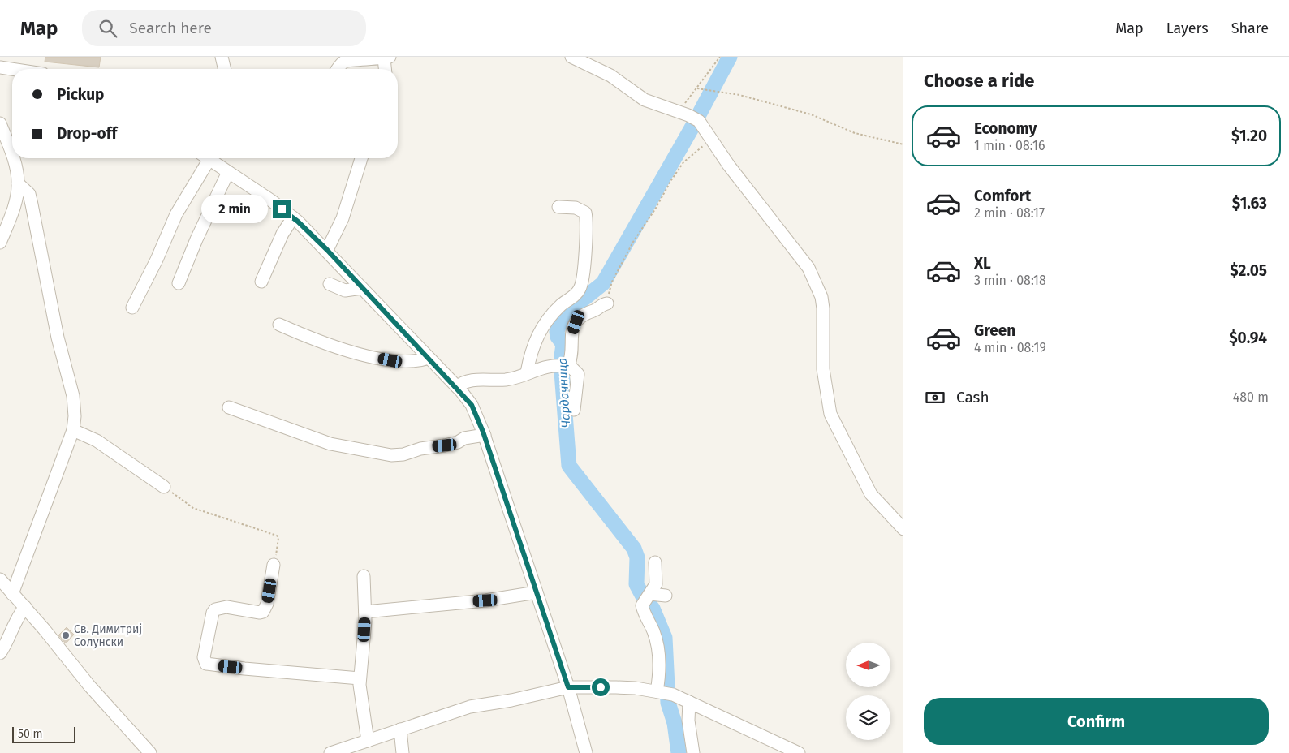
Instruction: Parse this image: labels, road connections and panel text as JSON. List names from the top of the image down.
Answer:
{
  "water": ["Чардачница"],
  "places": ["Св. Димитриј Солунски"],
  "scale_bar": "50 m",
  "north": "left",
  "page": {
    "header": "Map",
    "search": "Search here",
    "nav": ["Map", "Layers", "Share"],
    "heading": "Choose a ride",
    "banner": ["Pickup", "Drop-off"],
    "list": [
      {
        "name": "Economy",
        "note": "1 min · 08:16",
        "value": "$1.20"
      },
      {
        "name": "Comfort",
        "note": "2 min · 08:17",
        "value": "$1.63"
      },
      {
        "name": "XL",
        "note": "3 min · 08:18",
        "value": "$2.05"
      },
      {
        "name": "Green",
        "note": "4 min · 08:19",
        "value": "$0.94"
      }
    ],
    "bubble": "2 min",
    "pay": ["Cash", "480 m"],
    "buttons": "Confirm",
    "scale": "50 m"
  }
}
